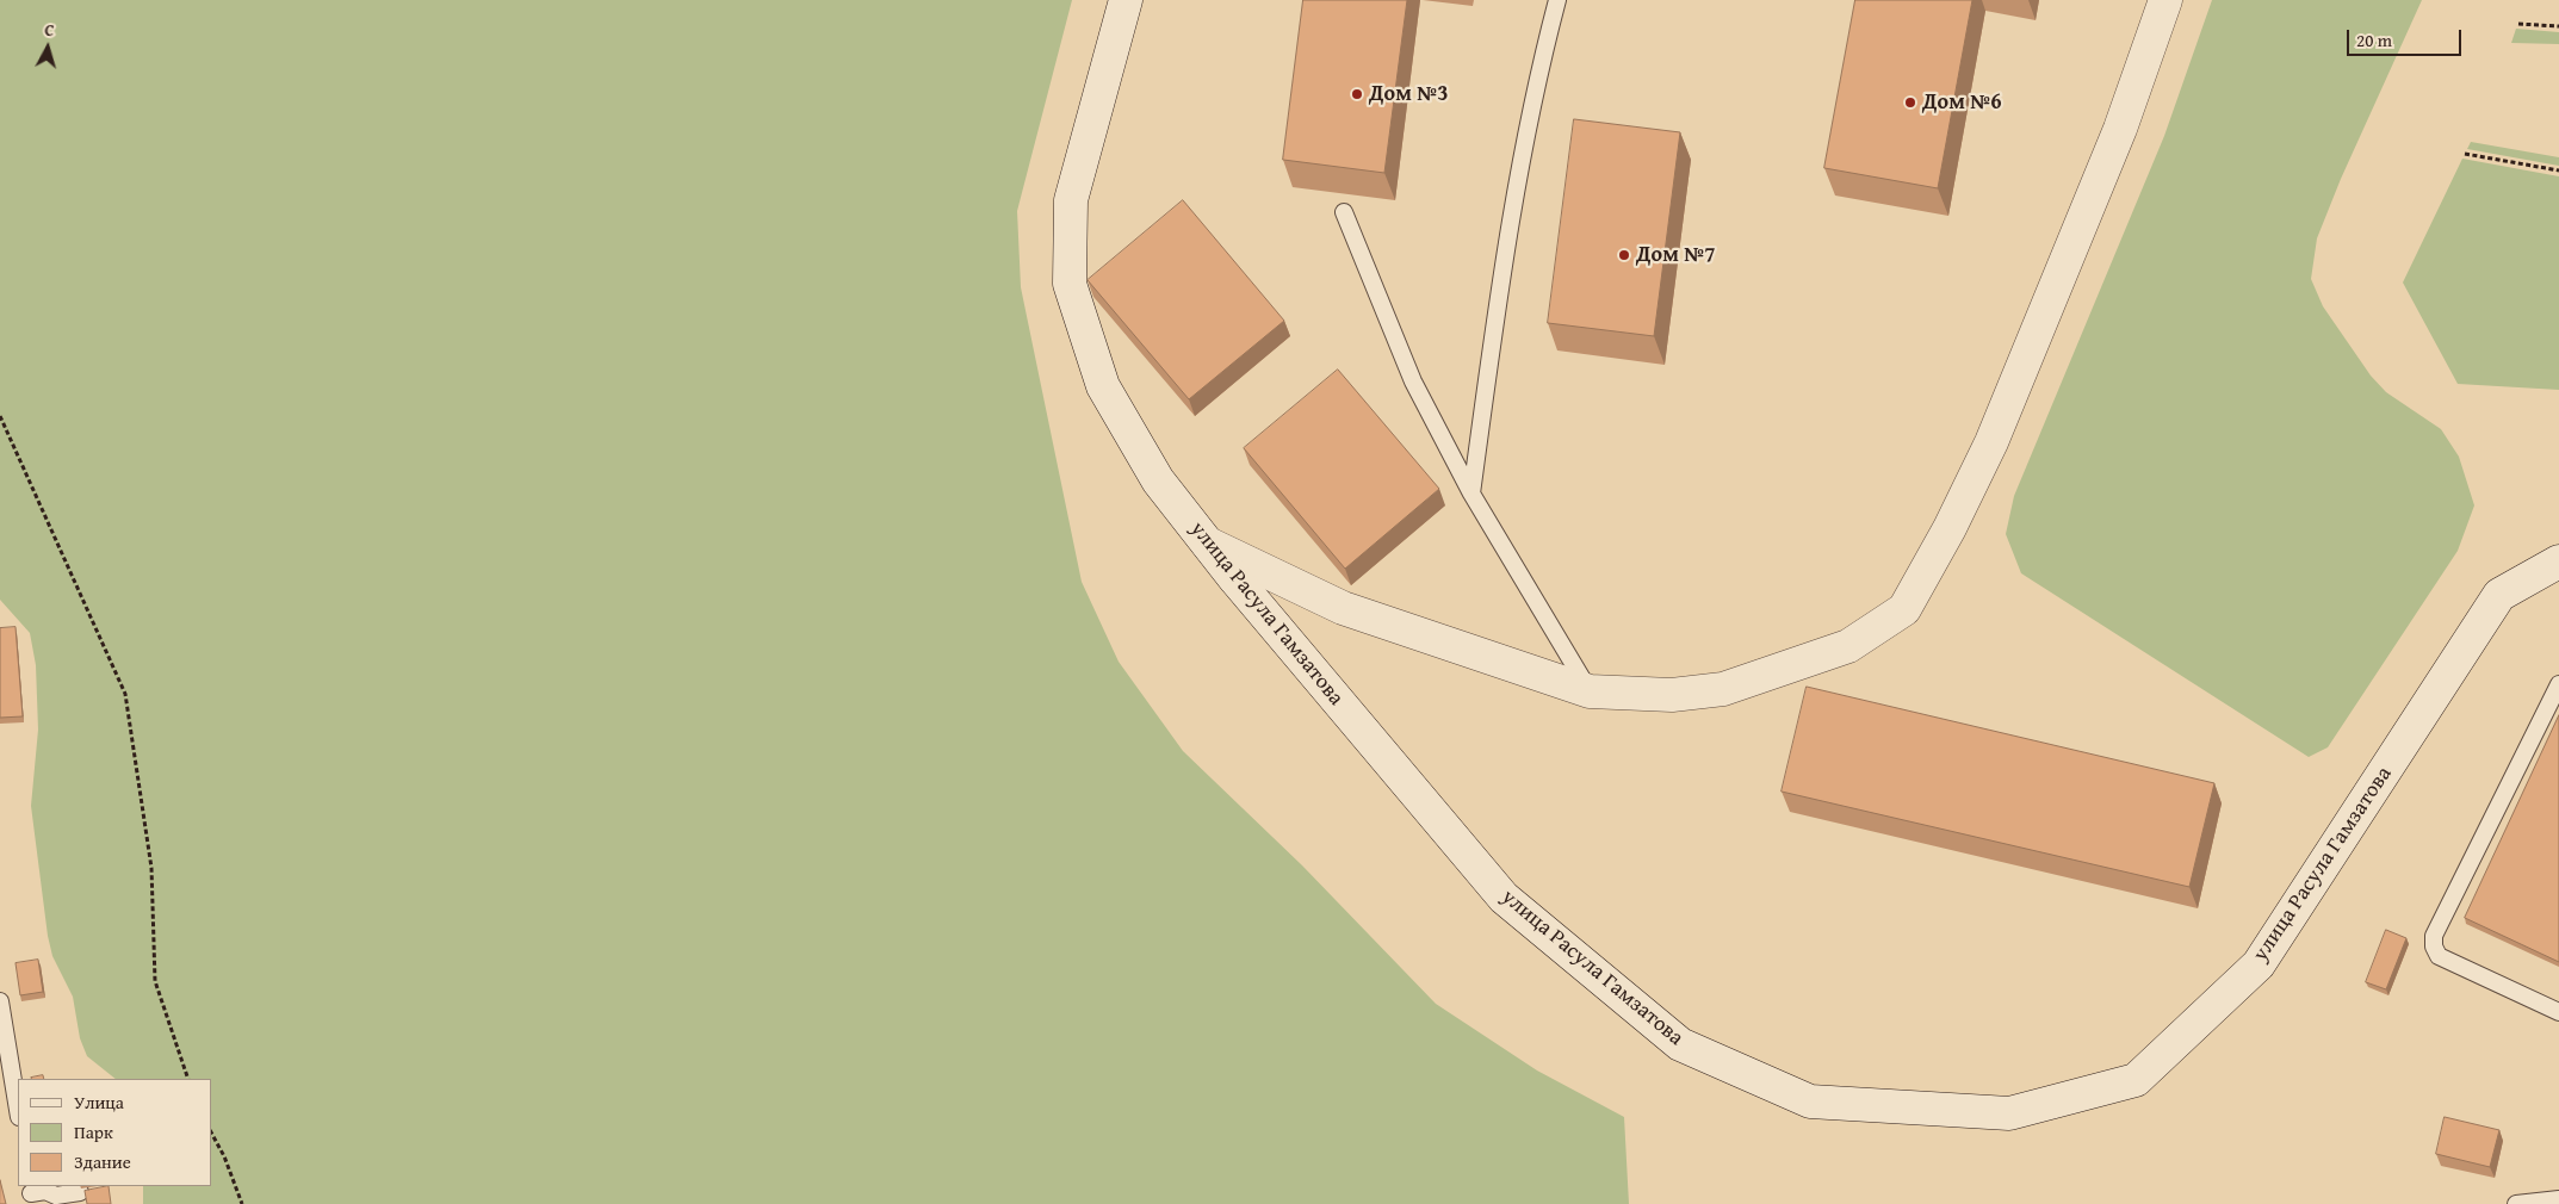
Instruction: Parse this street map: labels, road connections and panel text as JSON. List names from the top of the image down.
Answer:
{
  "streets": {
    "main road": ["улица Расула Гамзатова"]
  },
  "places": ["Дом №3", "Дом №6", "Дом №7"],
  "legend": ["Улица", "Парк", "Здание"],
  "scale_bar": "20 m",
  "north": "top"
}
